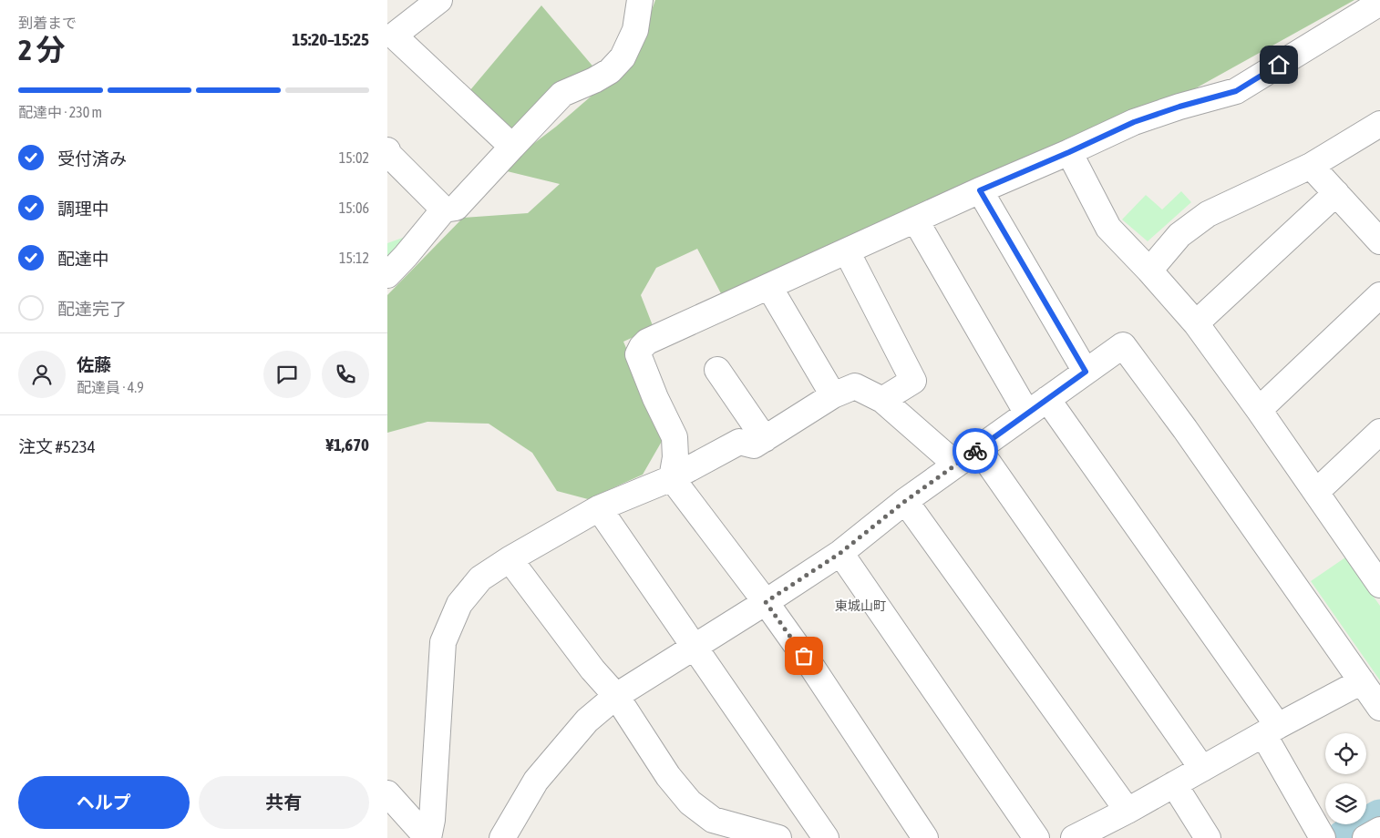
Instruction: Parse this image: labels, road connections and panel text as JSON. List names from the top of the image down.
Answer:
{
  "districts": ["東城山町"],
  "page": {
    "heading": ["2 分", "到着まで", "15:20–15:25"],
    "panel": [
      "佐藤",
      "配達員 · 4.9",
      "注文 #5234",
      "¥1,670"
    ],
    "bar": "配達中 · 230 m",
    "list": [
      ["受付済み", "15:02"],
      ["調理中", "15:06"],
      ["配達中", "15:12"],
      "配達完了"
    ],
    "buttons": ["ヘルプ", "共有"]
  }
}
